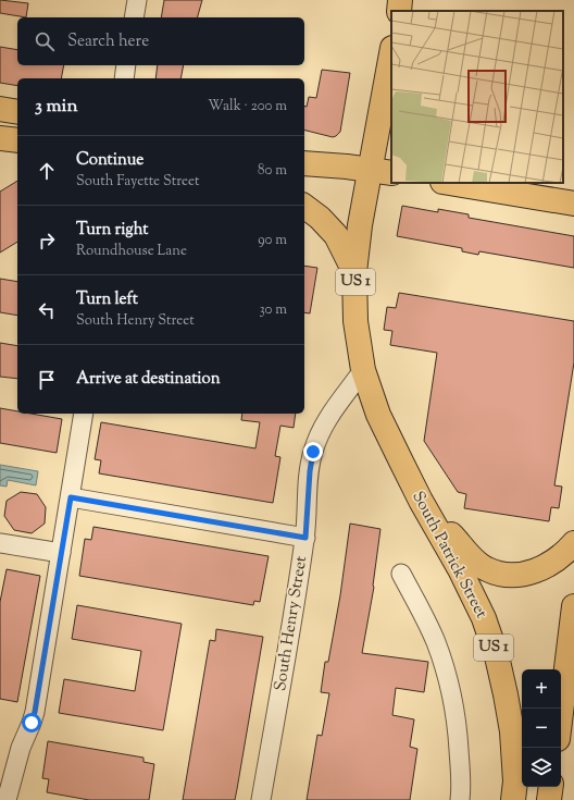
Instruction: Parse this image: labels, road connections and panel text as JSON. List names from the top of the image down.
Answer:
{
  "streets": {
    "main road": ["US 1", "South Patrick Street"],
    "street": ["South Henry Street"]
  },
  "crossings": [
    ["US 1", "South Patrick Street"],
    ["US 1", "South Henry Street"],
    ["South Patrick Street", "South Henry Street"]
  ],
  "page": {
    "search": "Search here",
    "heading": ["3 min", "Walk · 200 m"],
    "list": [
      ["Continue", "South Fayette Street", "80 m"],
      ["Turn right", "Roundhouse Lane", "90 m"],
      ["Turn left", "South Henry Street", "30 m"],
      "Arrive at destination"
    ],
    "map_buttons": ["+", "−"]
  }
}
